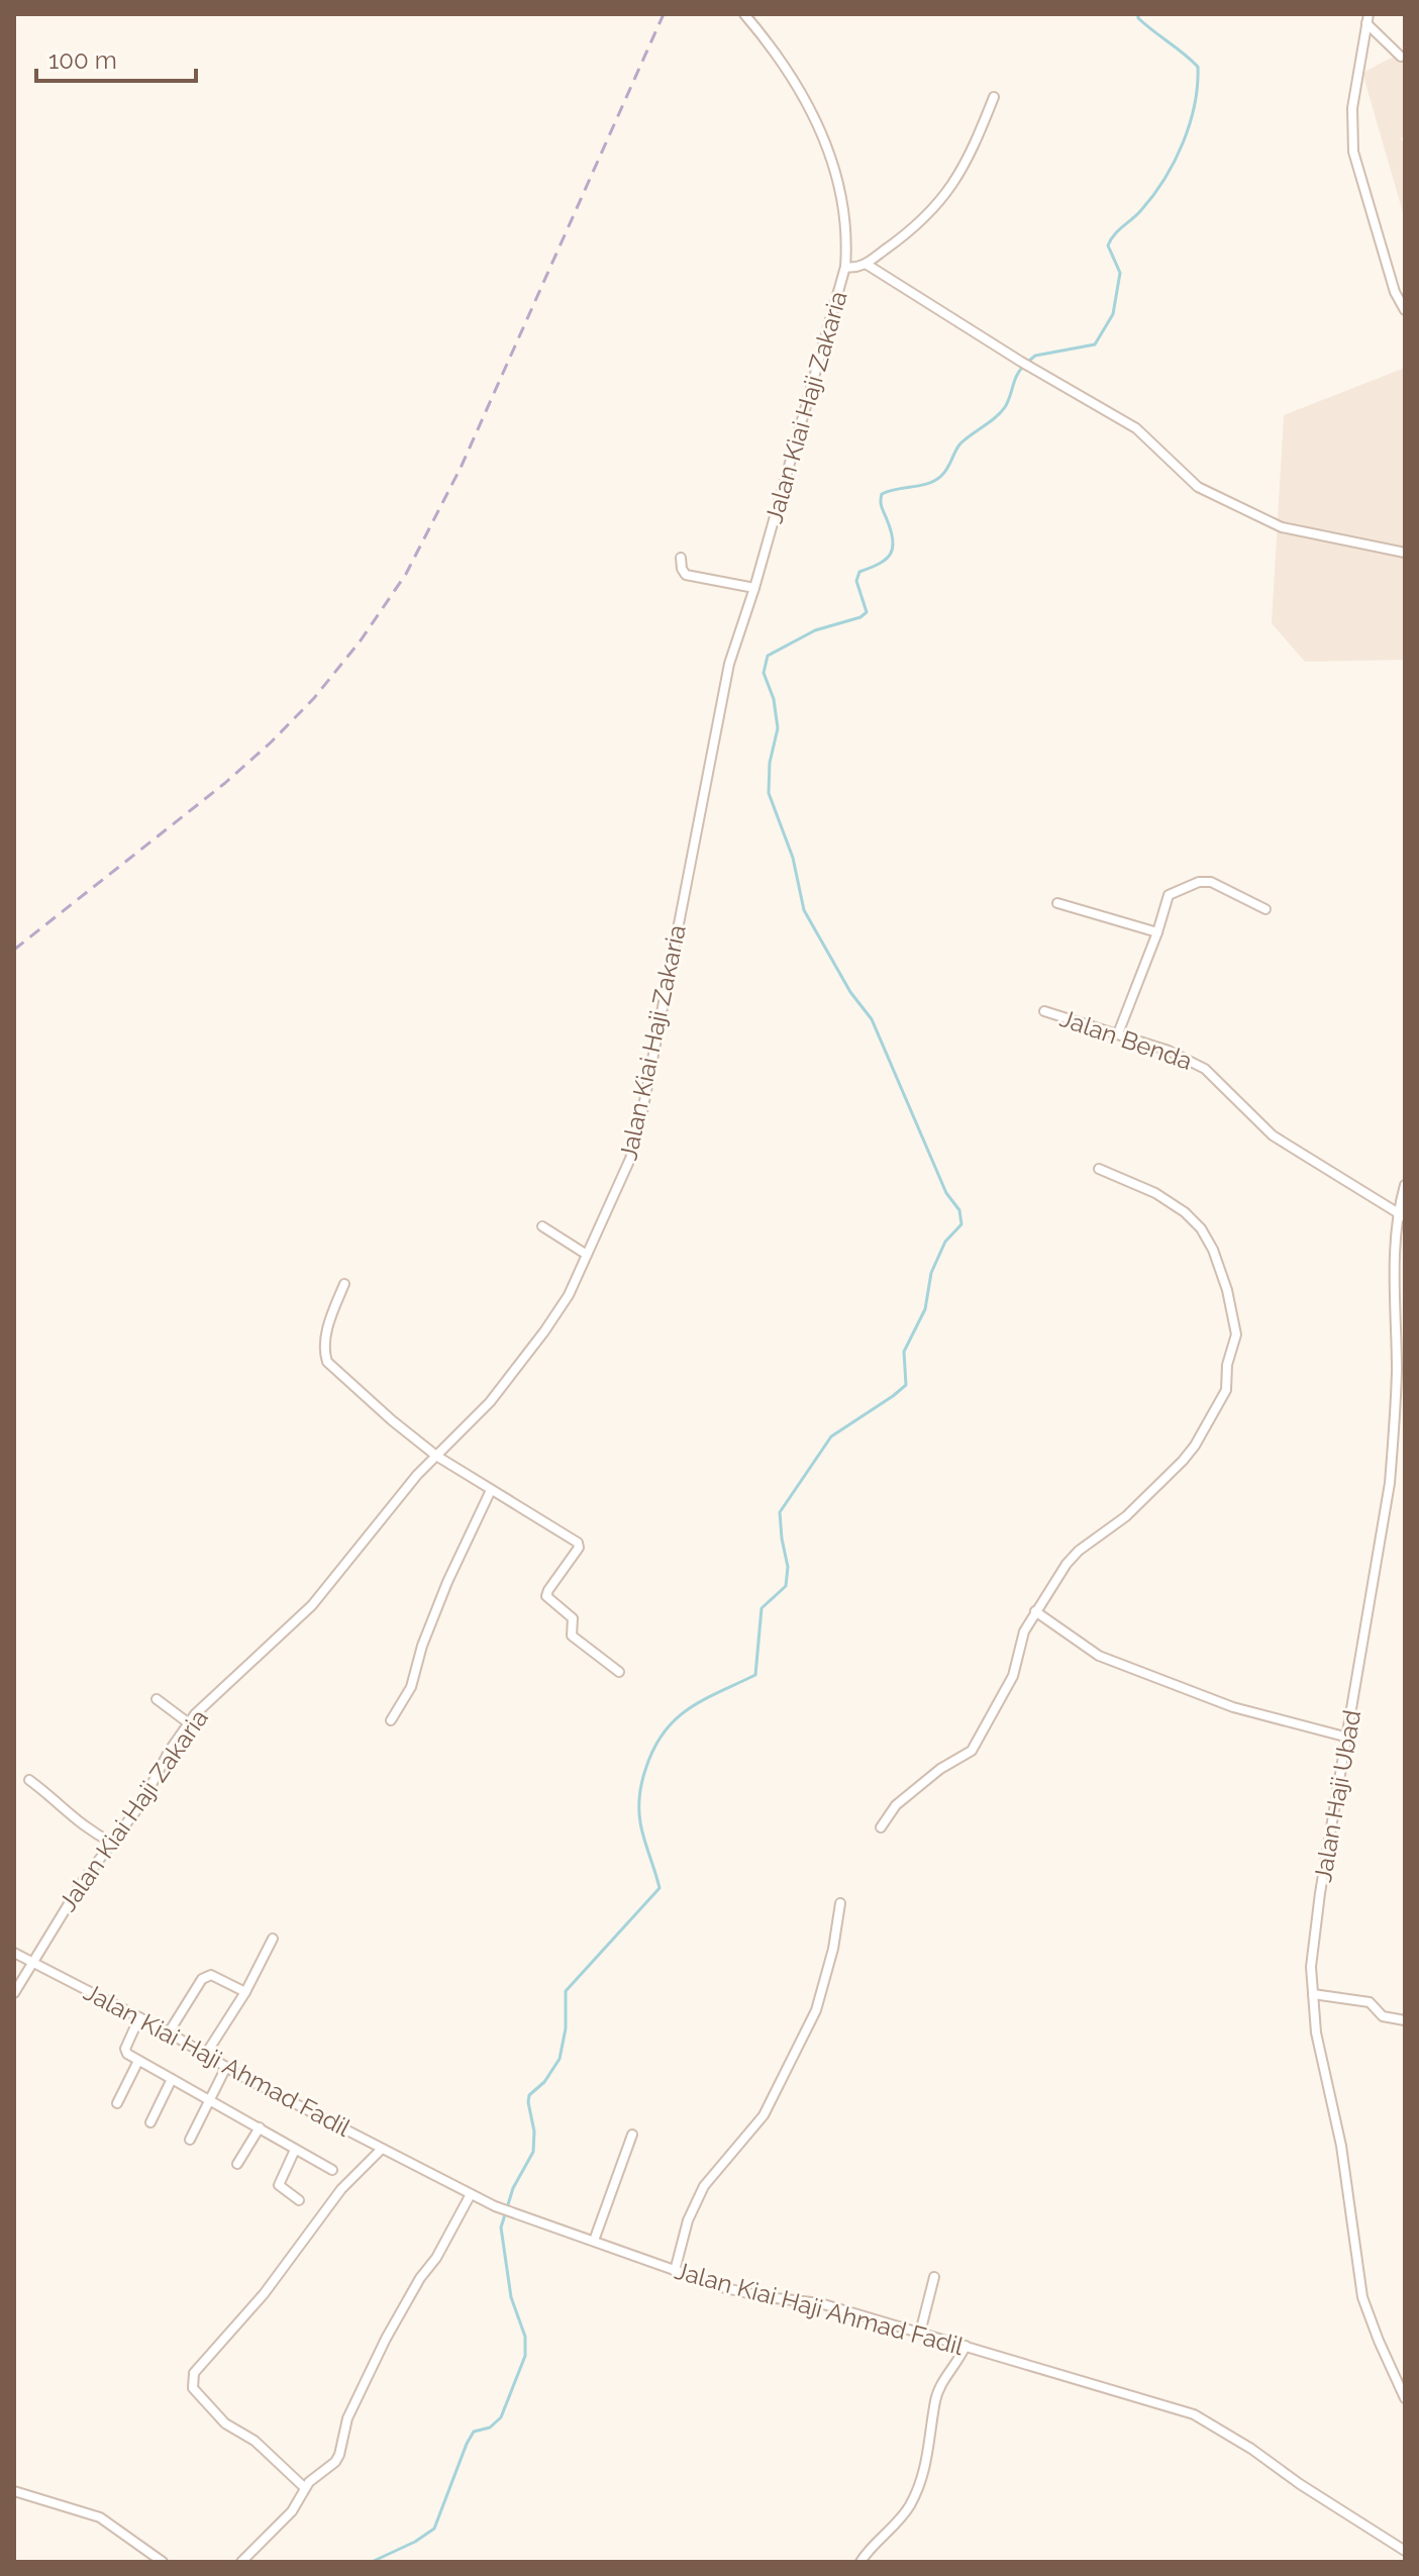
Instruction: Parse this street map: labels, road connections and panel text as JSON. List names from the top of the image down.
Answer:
{
  "streets": {
    "street": [
      "Jalan Kiai Haji Zakaria",
      "Jalan Benda",
      "Jalan Haji Ubad",
      "Jalan Kiai Haji Ahmad Fadil"
    ]
  },
  "crossings": [
    ["Jalan Kiai Haji Zakaria", "Jalan Kiai Haji Ahmad Fadil"],
    ["Jalan Benda", "Jalan Haji Ubad"]
  ],
  "scale_bar": "100 m"
}
